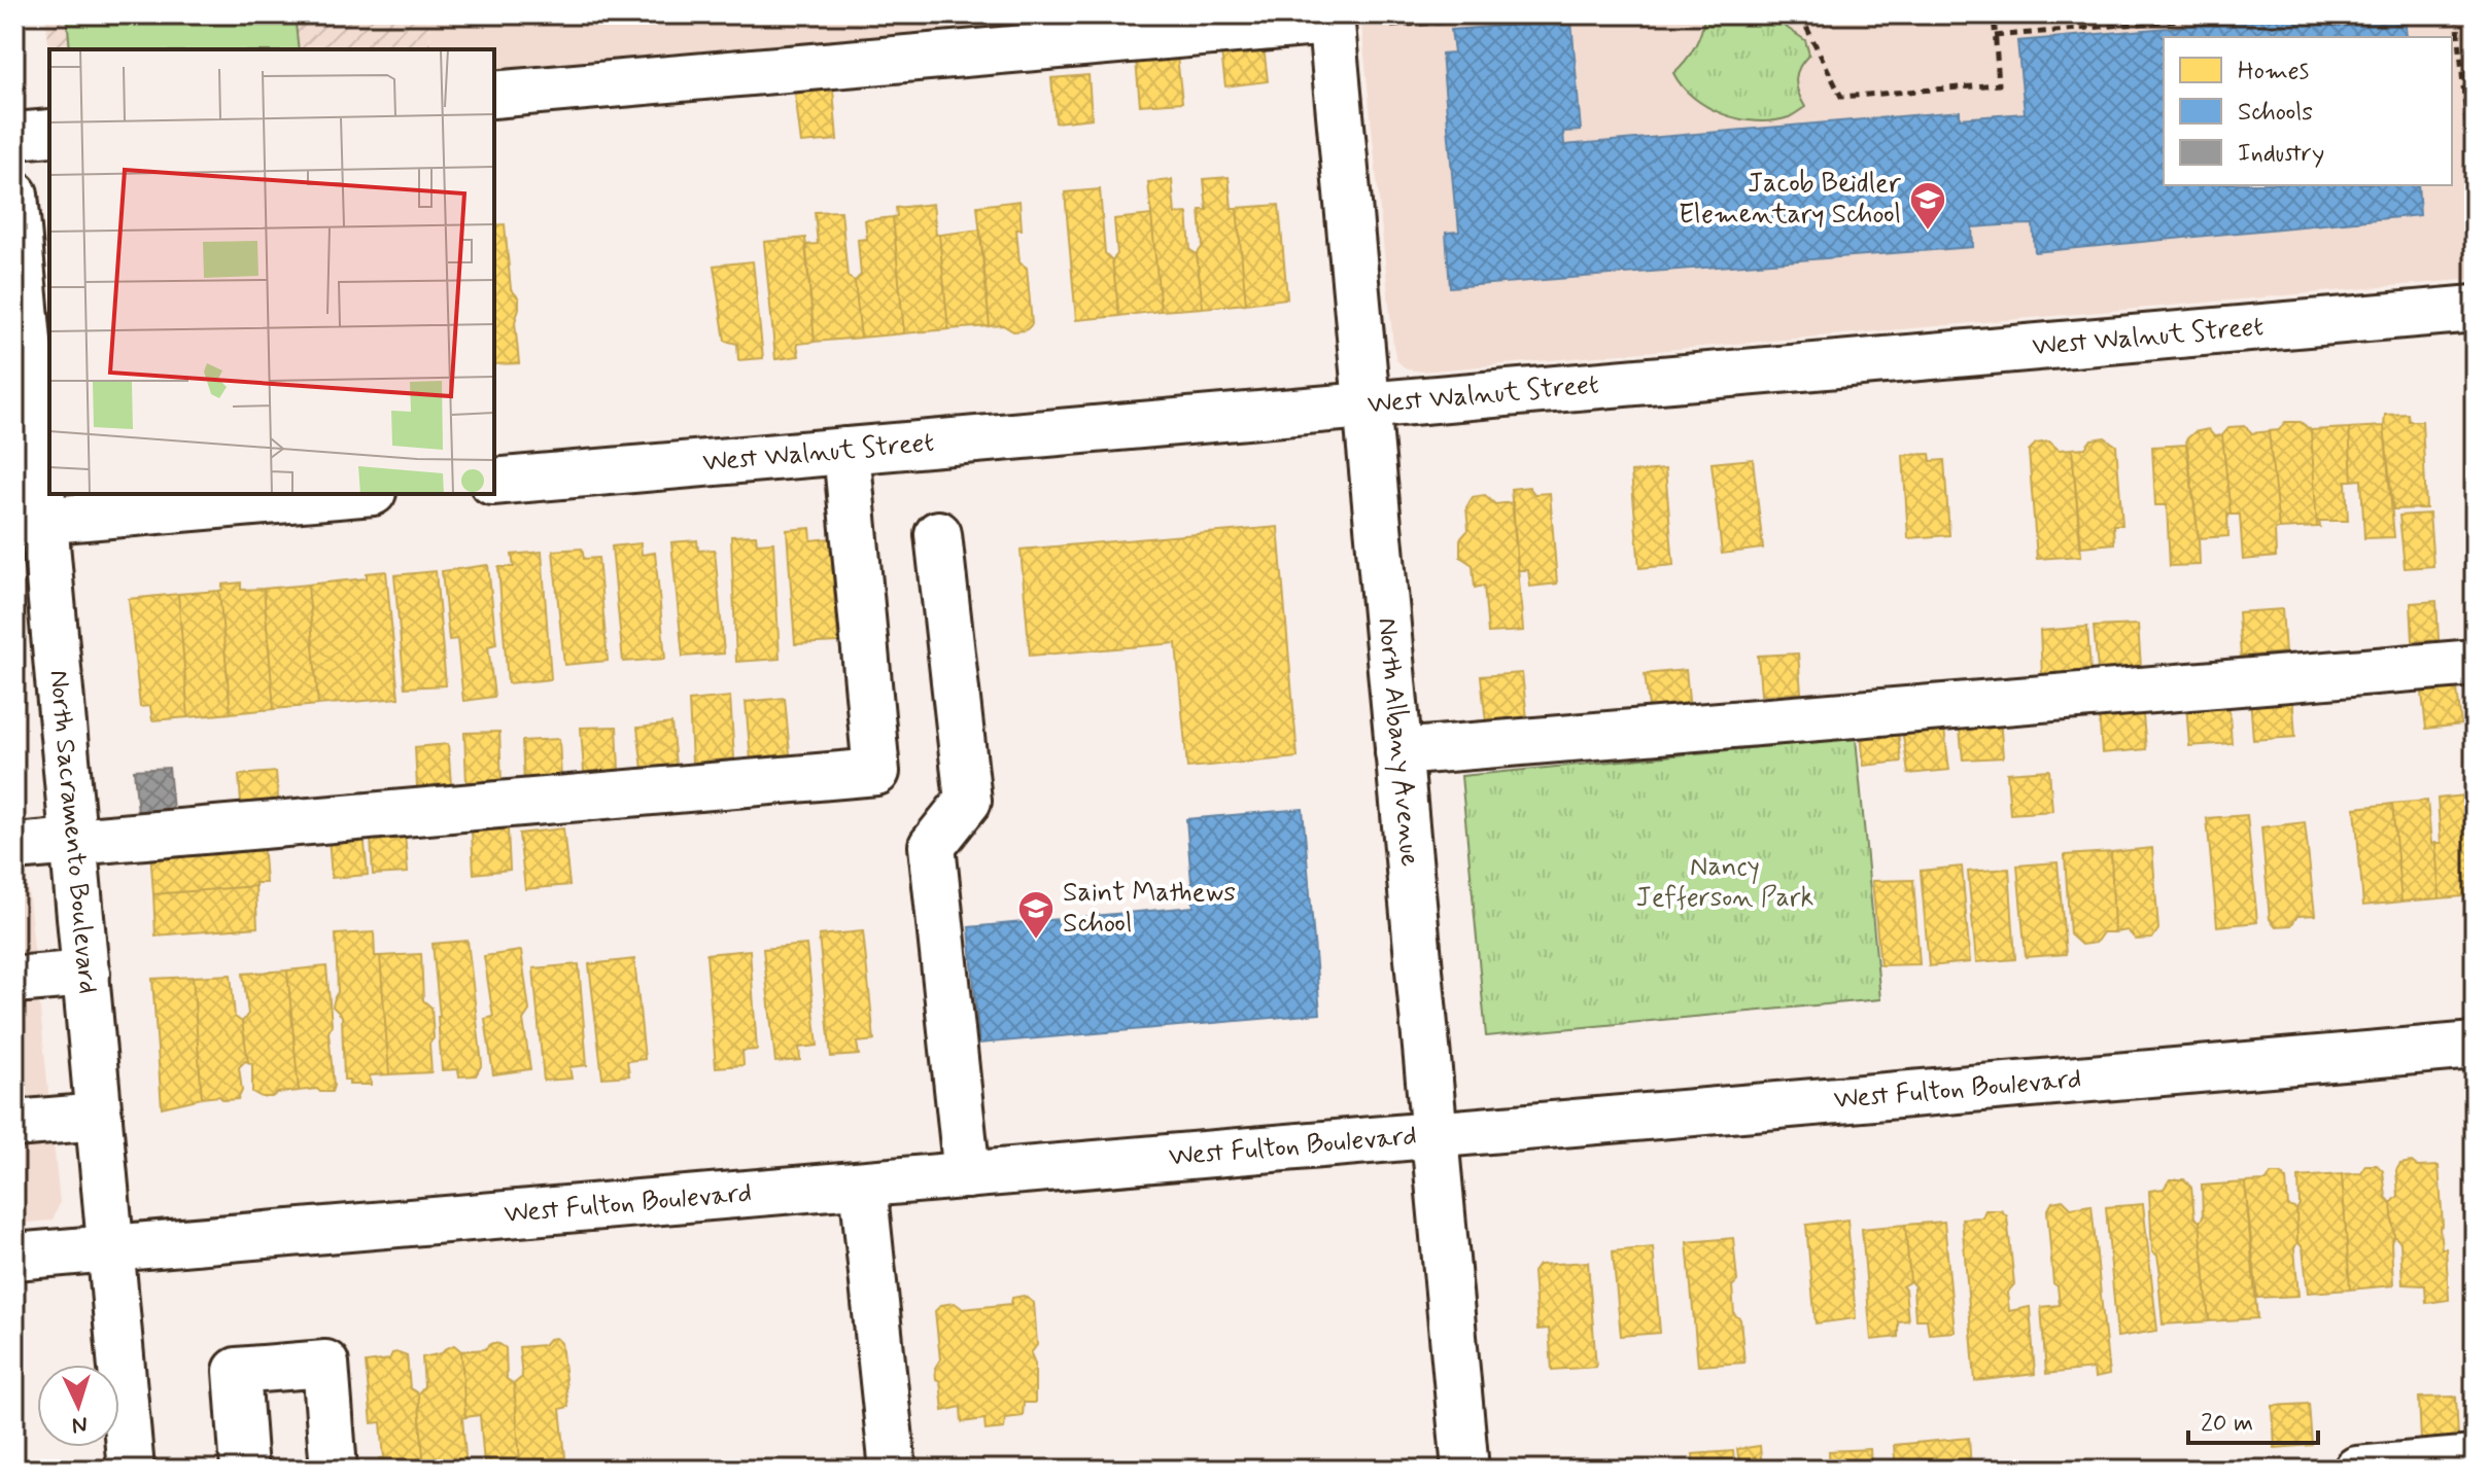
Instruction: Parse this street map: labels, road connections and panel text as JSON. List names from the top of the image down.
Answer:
{
  "streets": {
    "street": [
      "West Walnut Street",
      "North Albany Avenue",
      "North Sacramento Boulevard",
      "West Fulton Boulevard"
    ]
  },
  "crossings": [
    ["West Walnut Street", "North Albany Avenue"],
    ["North Albany Avenue", "West Fulton Boulevard"],
    ["North Sacramento Boulevard", "West Fulton Boulevard"]
  ],
  "parks": ["Nancy Jefferson Park"],
  "places": {
    "school or university": ["Jacob Beidler Elementary School", "Saint Mathews School"]
  },
  "legend": ["Homes", "Schools", "Industry"],
  "scale_bar": "20 m",
  "north": "bottom"
}
